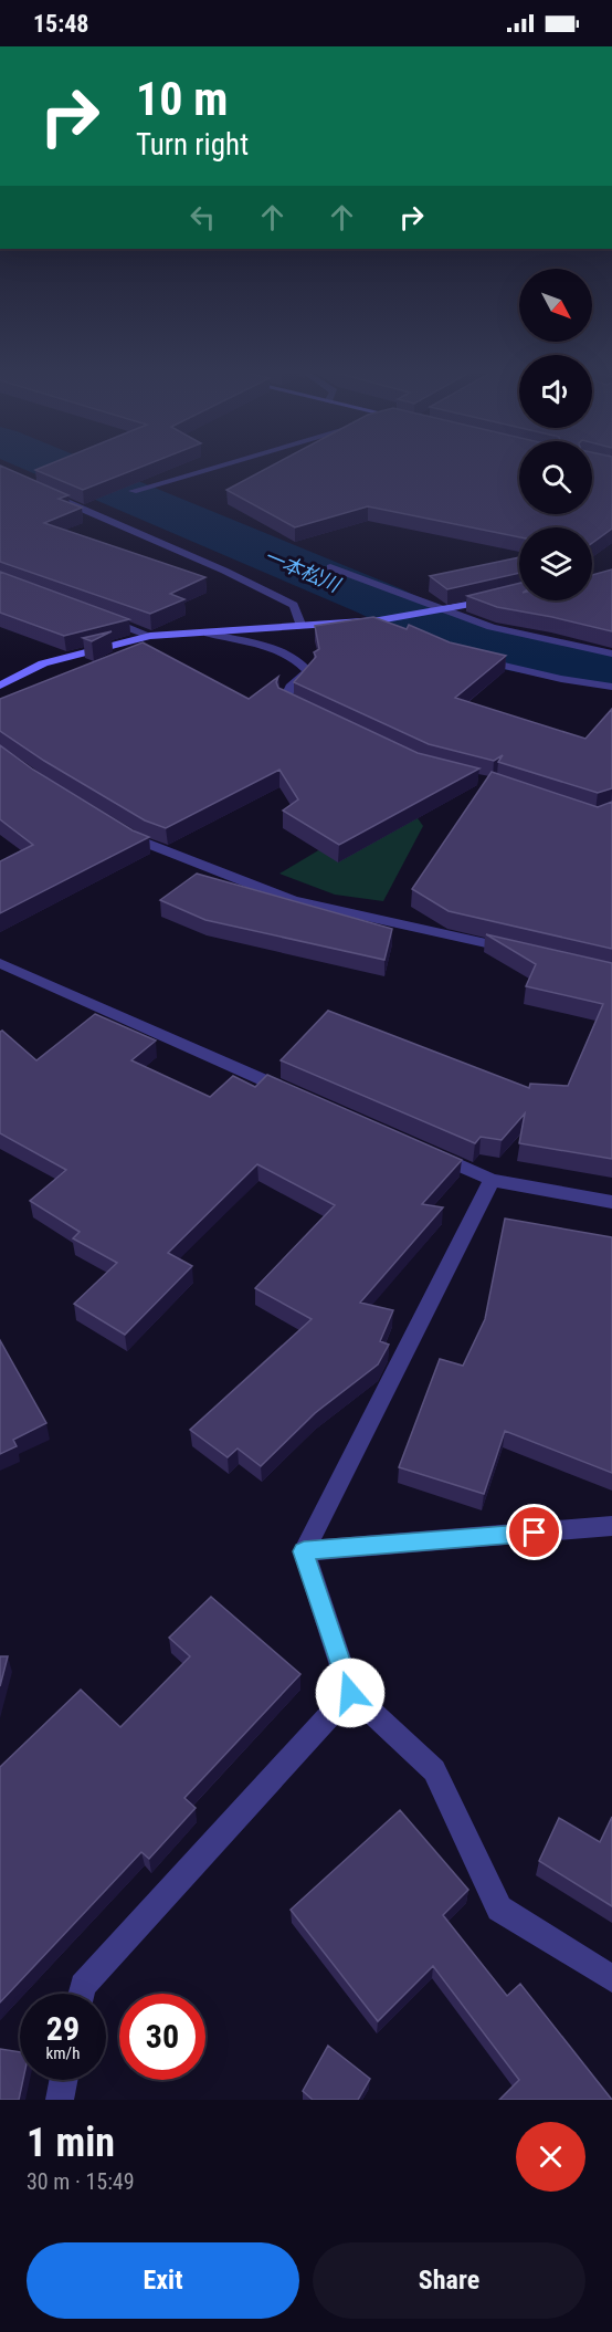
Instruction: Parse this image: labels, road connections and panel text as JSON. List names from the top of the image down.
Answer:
{
  "water": ["一本松川"],
  "north": "bottom right",
  "page": {
    "status": "15:48",
    "turn": ["10 m", "Turn right"],
    "speed": "29 km/h",
    "limit": "30",
    "heading": ["1 min", "30 m · 15:49"],
    "buttons": ["Exit", "Share"]
  }
}
